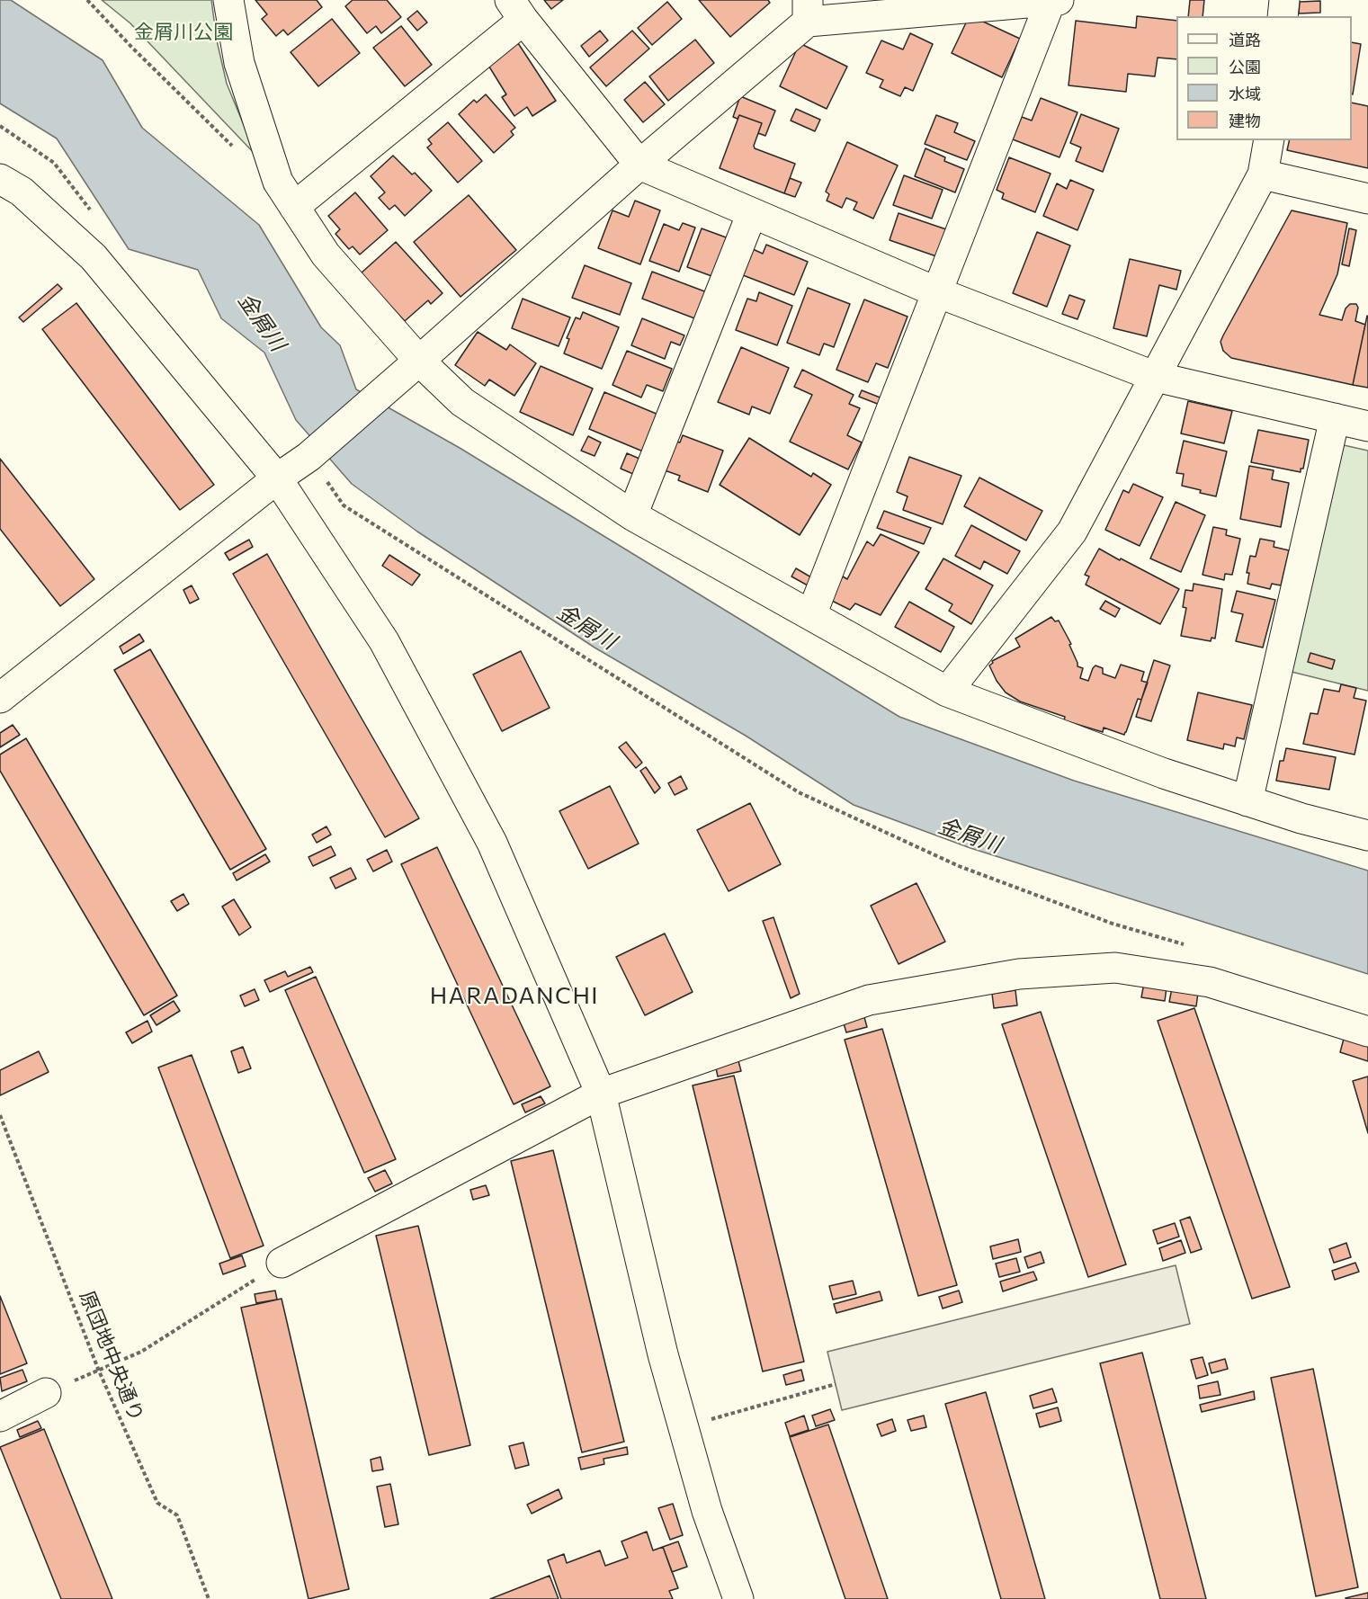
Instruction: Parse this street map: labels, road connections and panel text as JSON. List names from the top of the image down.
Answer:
{
  "streets": {
    "path": ["原団地中央通り"]
  },
  "districts": ["HARADANCHI"],
  "water": ["金屑川"],
  "parks": ["金屑川公園"],
  "legend": [
    "道路",
    "公園",
    "水域",
    "建物"
  ]
}
